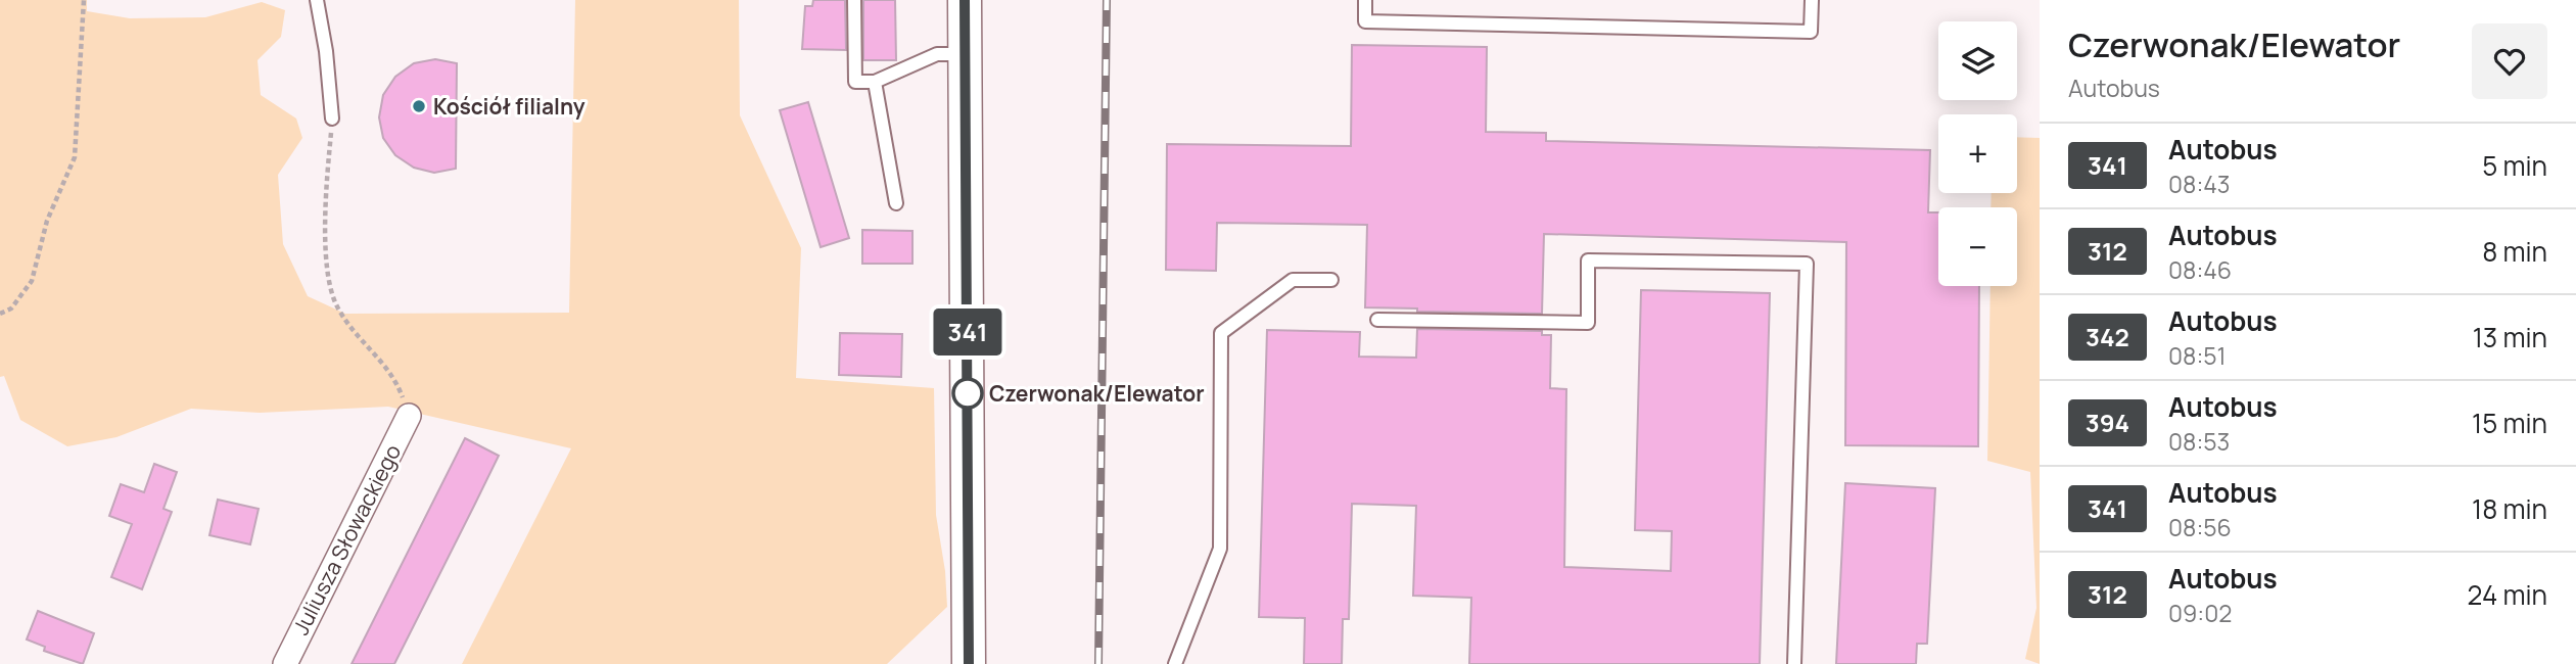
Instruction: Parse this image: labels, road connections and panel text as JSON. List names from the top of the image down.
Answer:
{
  "streets": {
    "street": ["Juliusza Słowackiego"]
  },
  "places": ["Kościół filialny", "Czerwonak/Elewator"],
  "lines": ["bus line 341"],
  "page": {
    "on_map": "341",
    "heading": ["Czerwonak/Elewator", "Autobus"],
    "map_buttons": ["+", "−"],
    "list": [
      {
        "mark": "341",
        "name": "Autobus",
        "note": "08:43",
        "value": "5 min"
      },
      {
        "mark": "312",
        "name": "Autobus",
        "note": "08:46",
        "value": "8 min"
      },
      {
        "mark": "342",
        "name": "Autobus",
        "note": "08:51",
        "value": "13 min"
      },
      {
        "mark": "394",
        "name": "Autobus",
        "note": "08:53",
        "value": "15 min"
      },
      {
        "mark": "341",
        "name": "Autobus",
        "note": "08:56",
        "value": "18 min"
      },
      {
        "mark": "312",
        "name": "Autobus",
        "note": "09:02",
        "value": "24 min"
      }
    ]
  }
}
